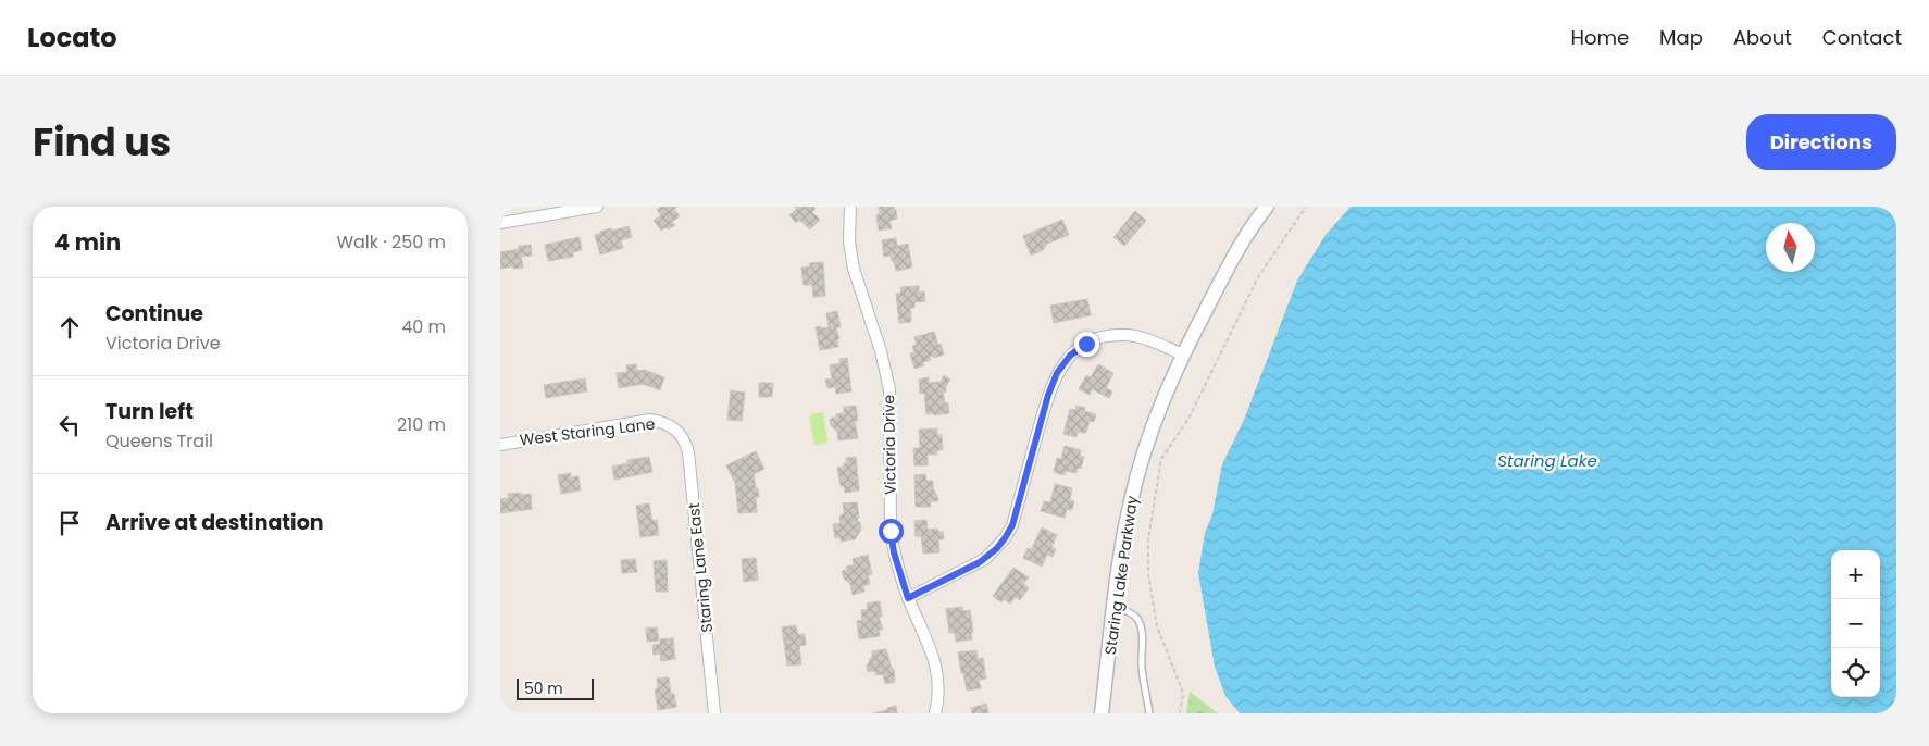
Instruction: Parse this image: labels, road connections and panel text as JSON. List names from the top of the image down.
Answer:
{
  "streets": {
    "street": [
      "West Staring Lane",
      "Victoria Drive",
      "Staring Lane East",
      "Staring Lake Parkway"
    ]
  },
  "crossings": [
    ["West Staring Lane", "Staring Lane East"]
  ],
  "water": ["Staring Lake"],
  "scale_bar": "50 m",
  "north": "top",
  "page": {
    "header": "Locato",
    "nav": [
      "Home",
      "Map",
      "About",
      "Contact"
    ],
    "title": "Find us",
    "buttons": "Directions",
    "heading": ["4 min", "Walk · 250 m"],
    "list": [
      ["Continue", "Victoria Drive", "40 m"],
      ["Turn left", "Queens Trail", "210 m"],
      "Arrive at destination"
    ],
    "map_buttons": ["+", "−"],
    "scale": "50 m"
  }
}
